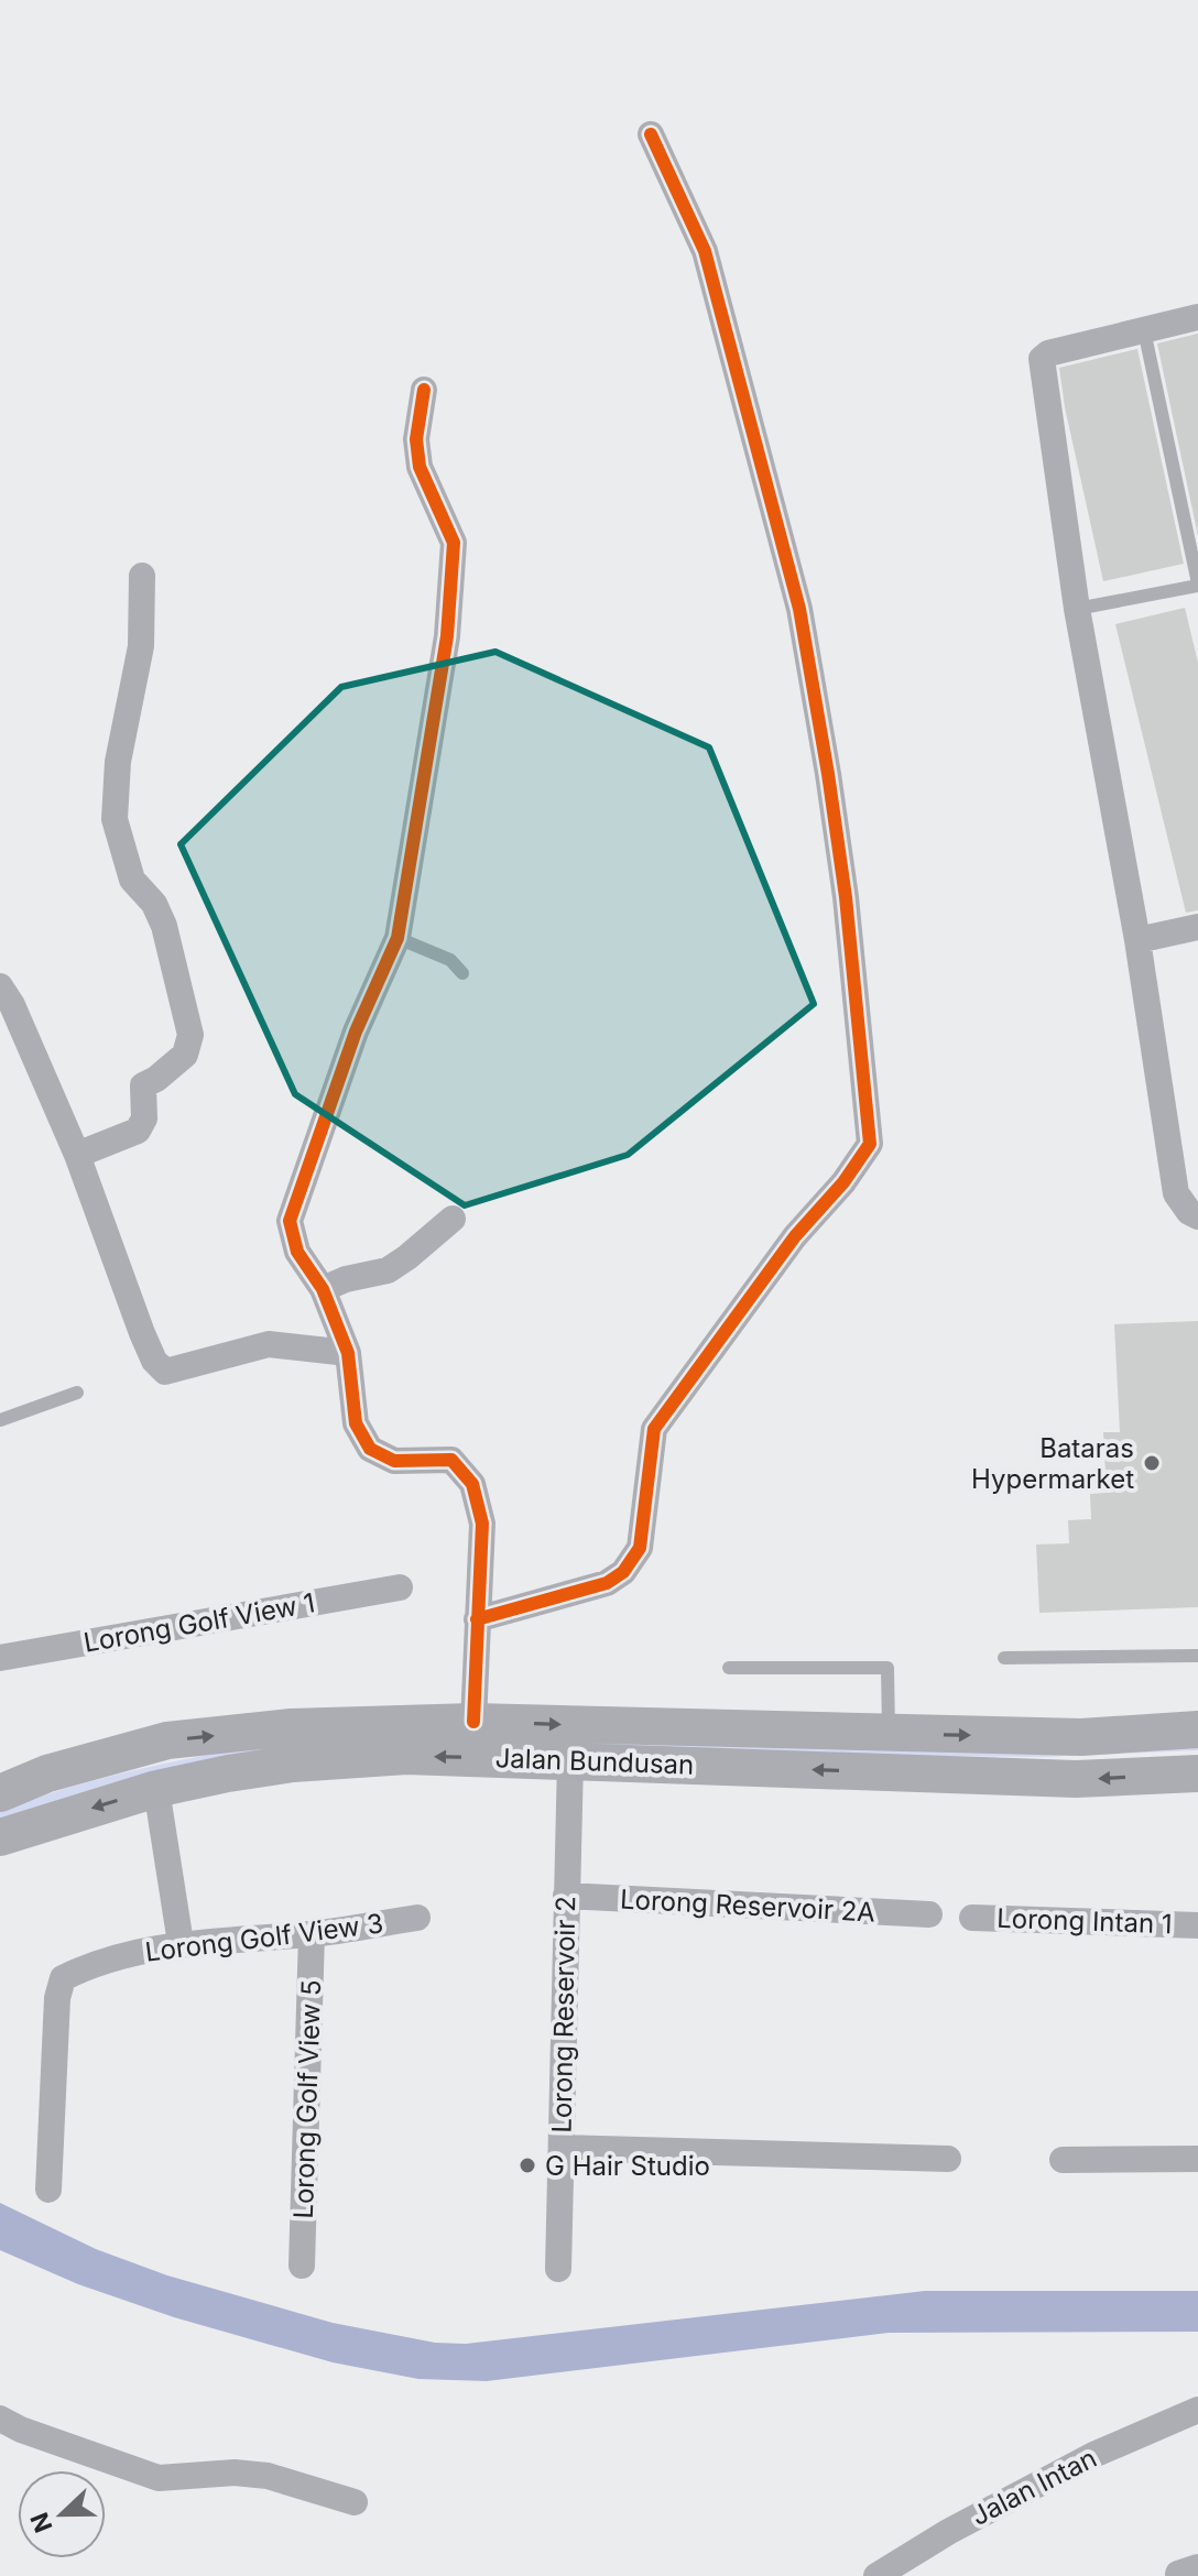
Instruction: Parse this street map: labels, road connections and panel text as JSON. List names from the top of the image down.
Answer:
{
  "streets": {
    "main road": ["Jalan Bundusan"],
    "street": [
      "Lorong Golf View 1",
      "Lorong Reservoir 2A",
      "Lorong Intan 1",
      "Lorong Golf View 3",
      "Lorong Reservoir 2",
      "Lorong Golf View 5",
      "Jalan Intan"
    ]
  },
  "crossings": [
    ["Jalan Bundusan", "Lorong Reservoir 2"],
    ["Lorong Reservoir 2A", "Lorong Reservoir 2"],
    ["Lorong Golf View 3", "Lorong Golf View 5"]
  ],
  "places": ["Bataras Hypermarket", "G Hair Studio"],
  "north": "left"
}
